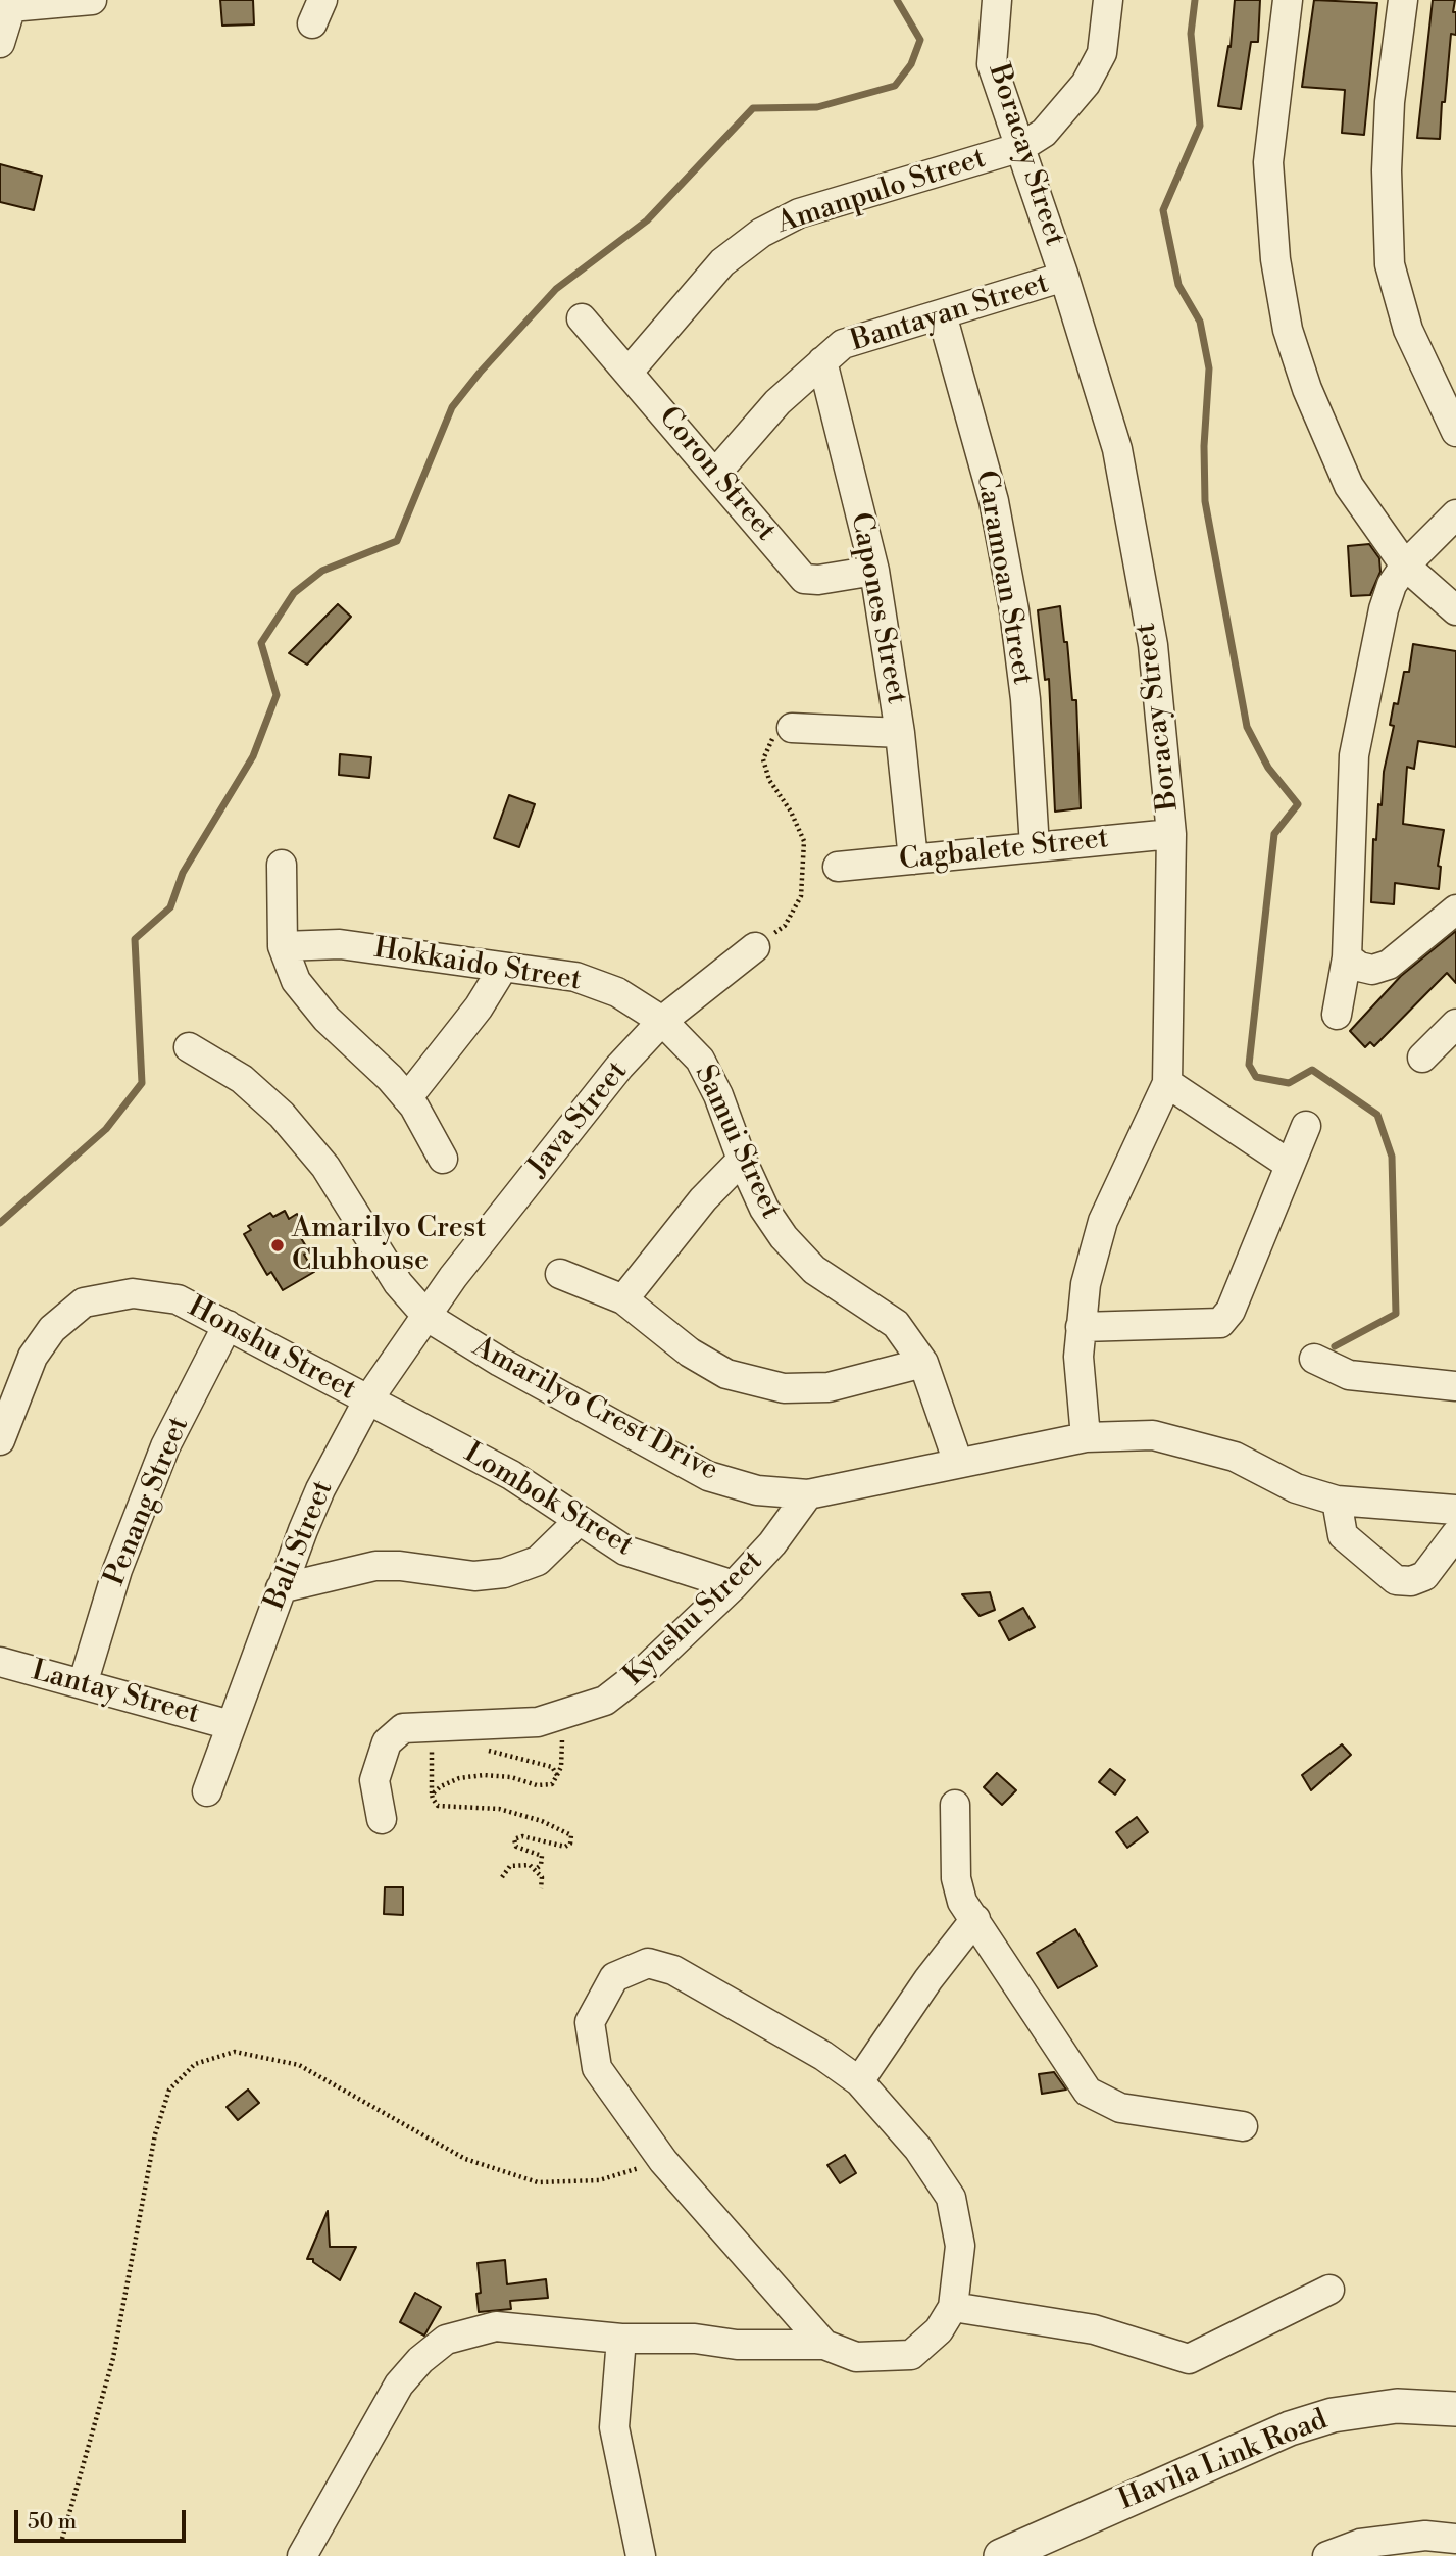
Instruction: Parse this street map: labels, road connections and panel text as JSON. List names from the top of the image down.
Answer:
{
  "streets": {
    "street": [
      "Boracay Street",
      "Amanpulo Street",
      "Bantayan Street",
      "Coron Street",
      "Caramoan Street",
      "Capones Street",
      "Cagbalete Street",
      "Hokkaido Street",
      "Java Street",
      "Samui Street",
      "Honshu Street",
      "Amarilyo Crest Drive",
      "Lombok Street",
      "Penang Street",
      "Bali Street",
      "Kyushu Street",
      "Lantay Street",
      "Havila Link Road"
    ]
  },
  "crossings": [
    ["Boracay Street", "Amanpulo Street"],
    ["Boracay Street", "Bantayan Street"],
    ["Boracay Street", "Cagbalete Street"],
    ["Boracay Street", "Amarilyo Crest Drive"],
    ["Amanpulo Street", "Coron Street"],
    ["Bantayan Street", "Coron Street"],
    ["Bantayan Street", "Caramoan Street"],
    ["Bantayan Street", "Capones Street"],
    ["Coron Street", "Capones Street"],
    ["Caramoan Street", "Cagbalete Street"],
    ["Capones Street", "Cagbalete Street"],
    ["Hokkaido Street", "Java Street"],
    ["Hokkaido Street", "Samui Street"],
    ["Java Street", "Samui Street"],
    ["Java Street", "Amarilyo Crest Drive"],
    ["Java Street", "Bali Street"],
    ["Samui Street", "Amarilyo Crest Drive"],
    ["Honshu Street", "Lombok Street"],
    ["Honshu Street", "Penang Street"],
    ["Honshu Street", "Bali Street"],
    ["Amarilyo Crest Drive", "Bali Street"],
    ["Amarilyo Crest Drive", "Kyushu Street"],
    ["Lombok Street", "Bali Street"],
    ["Lombok Street", "Kyushu Street"],
    ["Penang Street", "Lantay Street"],
    ["Bali Street", "Lantay Street"]
  ],
  "places": ["Amarilyo Crest Clubhouse"],
  "scale_bar": "50 m"
}
